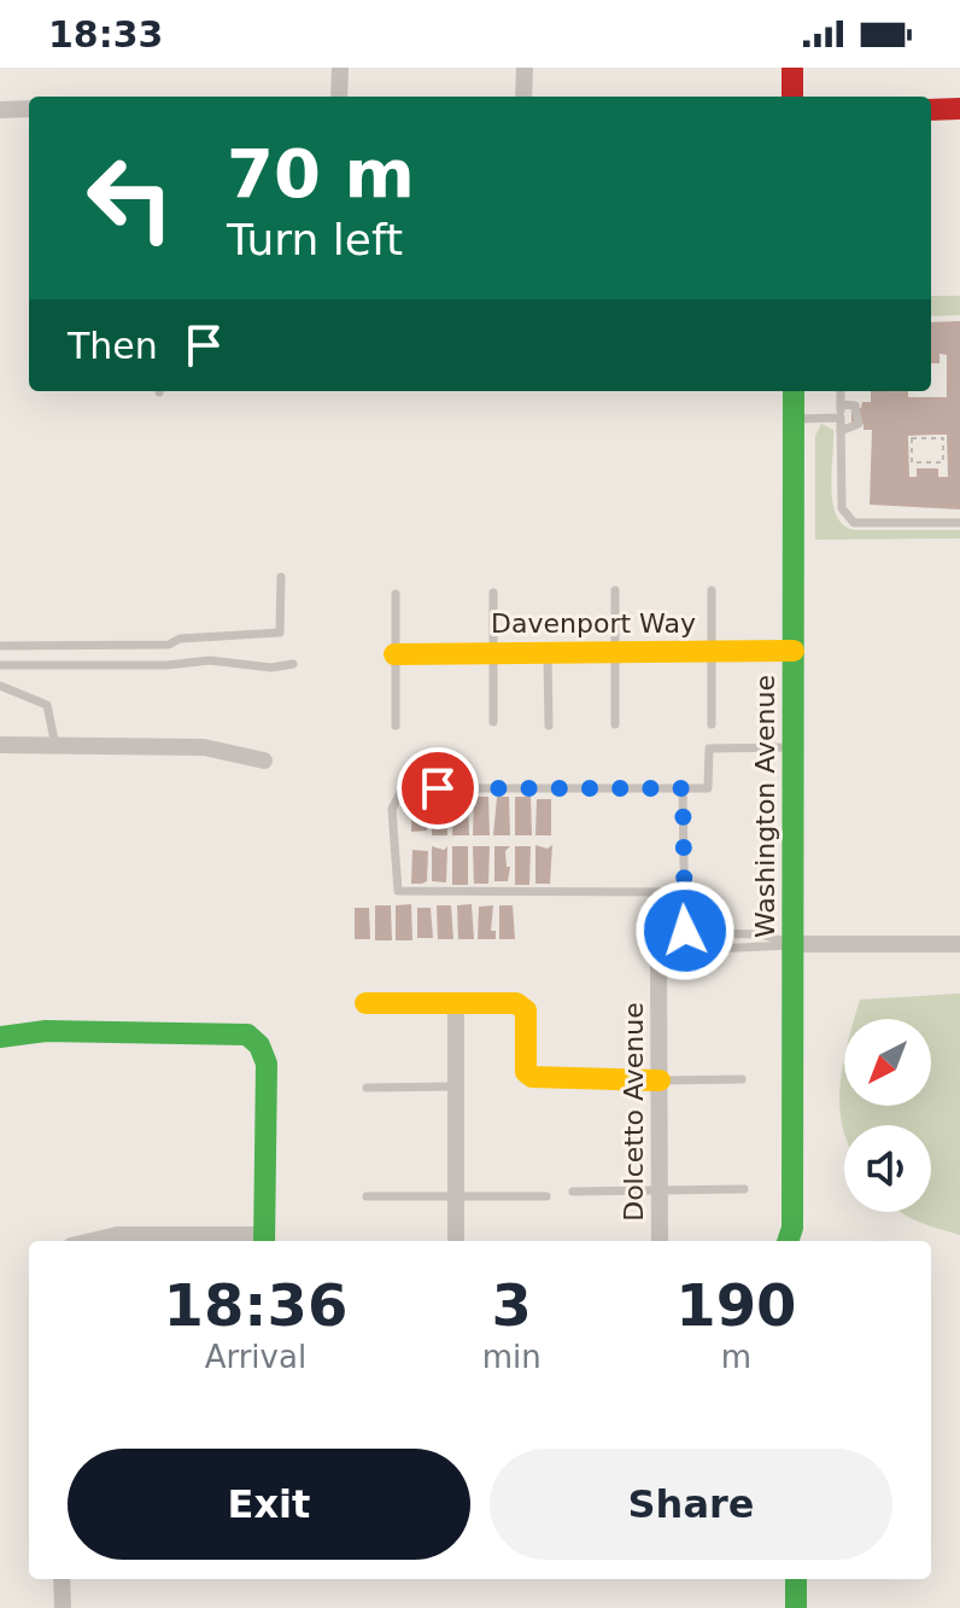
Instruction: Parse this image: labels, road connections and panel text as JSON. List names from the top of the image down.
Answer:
{
  "streets": {
    "street": ["Davenport Way", "Washington Avenue", "Dolcetto Avenue"]
  },
  "crossings": [
    ["Davenport Way", "Washington Avenue"]
  ],
  "north": "bottom left",
  "page": {
    "status": "18:33",
    "turn": ["70 m", "Turn left"],
    "then": "Then",
    "eta": [
      "18:36",
      "Arrival",
      "3",
      "min",
      "190",
      "m"
    ],
    "buttons": ["Exit", "Share"]
  }
}
